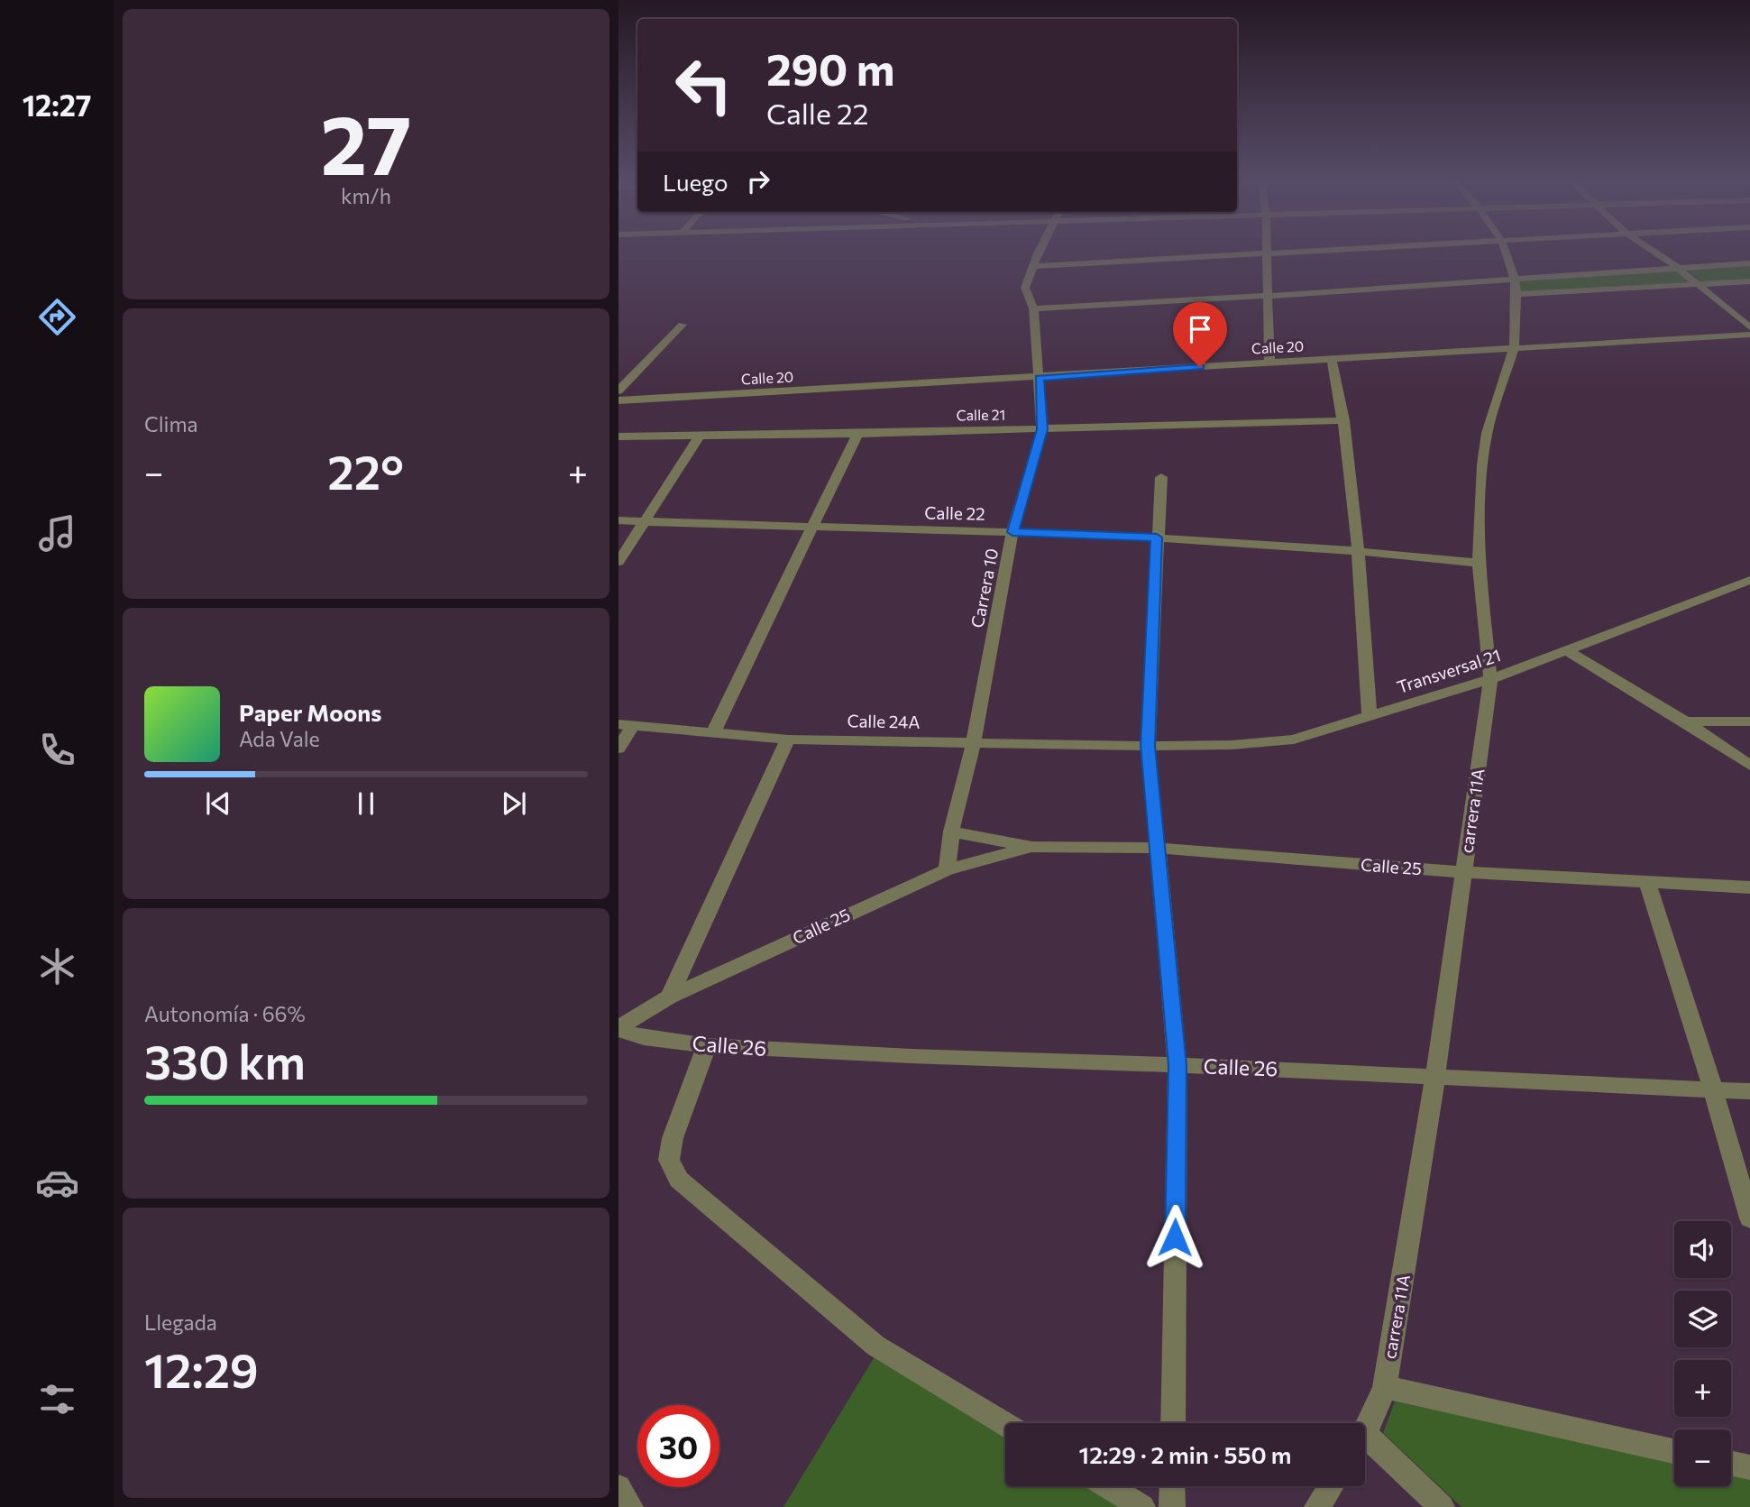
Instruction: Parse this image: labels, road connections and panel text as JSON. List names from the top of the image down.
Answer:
{
  "streets": {
    "street": [
      "Calle 20",
      "Calle 21",
      "Calle 22",
      "Carrera 10",
      "Transversal 21",
      "Calle 24A",
      "carrera 11A",
      "Calle 25",
      "Calle 26"
    ]
  },
  "crossings": [
    ["Calle 20", "Carrera 10"],
    ["Calle 20", "carrera 11A"],
    ["Calle 21", "Carrera 10"],
    ["Calle 22", "Carrera 10"],
    ["Calle 22", "carrera 11A"],
    ["Carrera 10", "Calle 24A"],
    ["Carrera 10", "Calle 25"],
    ["Transversal 21", "Calle 24A"],
    ["Transversal 21", "carrera 11A"],
    ["carrera 11A", "Calle 25"],
    ["carrera 11A", "Calle 26"],
    ["Calle 25", "Calle 26"]
  ],
  "page": {
    "tabs": "12:27",
    "tile": [
      ["27", "km/h"],
      "Clima",
      ["Autonomía · 66%", "330 km"],
      ["Llegada", "12:29"]
    ],
    "turn": ["290 m", "Calle 22"],
    "then": "Luego",
    "heat": ["−", "22°", "+"],
    "song": ["Paper Moons", "Ada Vale"],
    "map_buttons": ["+", "−"],
    "limit": "30",
    "trip": "12:29 · 2 min · 550 m"
  }
}
